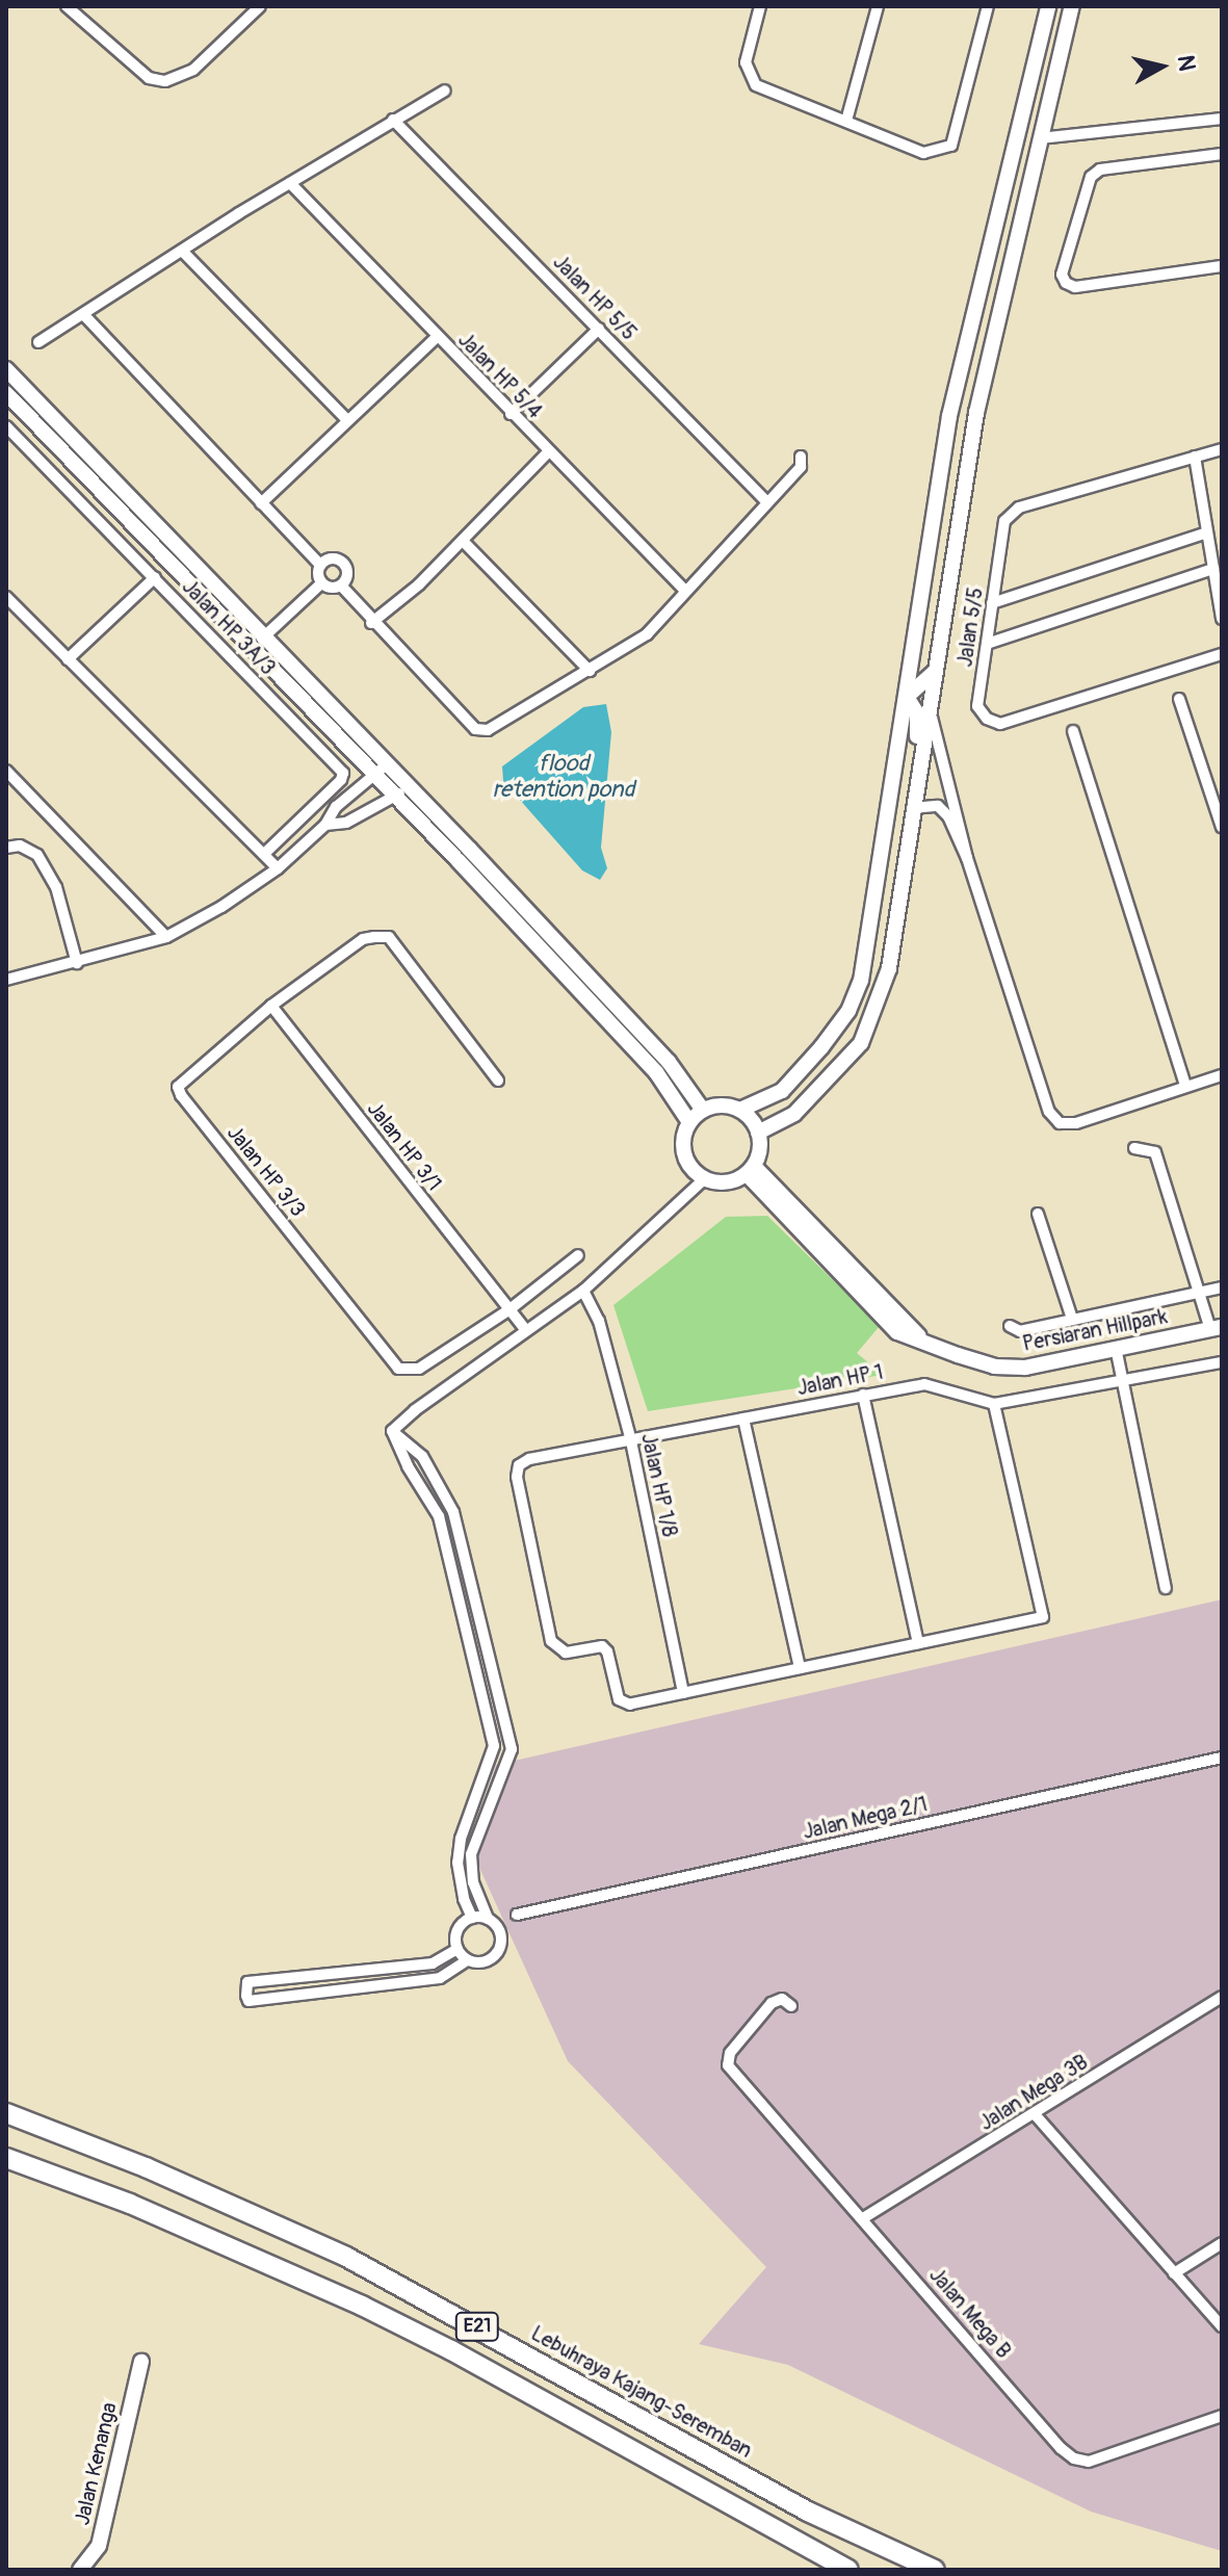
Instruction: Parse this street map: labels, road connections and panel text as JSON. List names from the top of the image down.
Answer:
{
  "streets": {
    "highway": ["E21", "Lebuhraya Kajang-Seremban"],
    "street": [
      "Jalan HP 5/5",
      "Jalan HP 5/4",
      "Jalan HP 3A/3",
      "Jalan 5/5",
      "Jalan HP 3/1",
      "Jalan HP 3/3",
      "Persiaran Hillpark",
      "Jalan HP 1",
      "Jalan HP 1/8",
      "Jalan Mega 2/1",
      "Jalan Mega 3B",
      "Jalan Mega B",
      "Jalan Kenanga"
    ]
  },
  "crossings": [
    ["Jalan HP 3/1", "Jalan HP 3/3"],
    ["Jalan HP 1", "Jalan HP 1/8"],
    ["Jalan Mega 3B", "Jalan Mega B"]
  ],
  "water": ["flood retention pond"],
  "north": "right"
}
